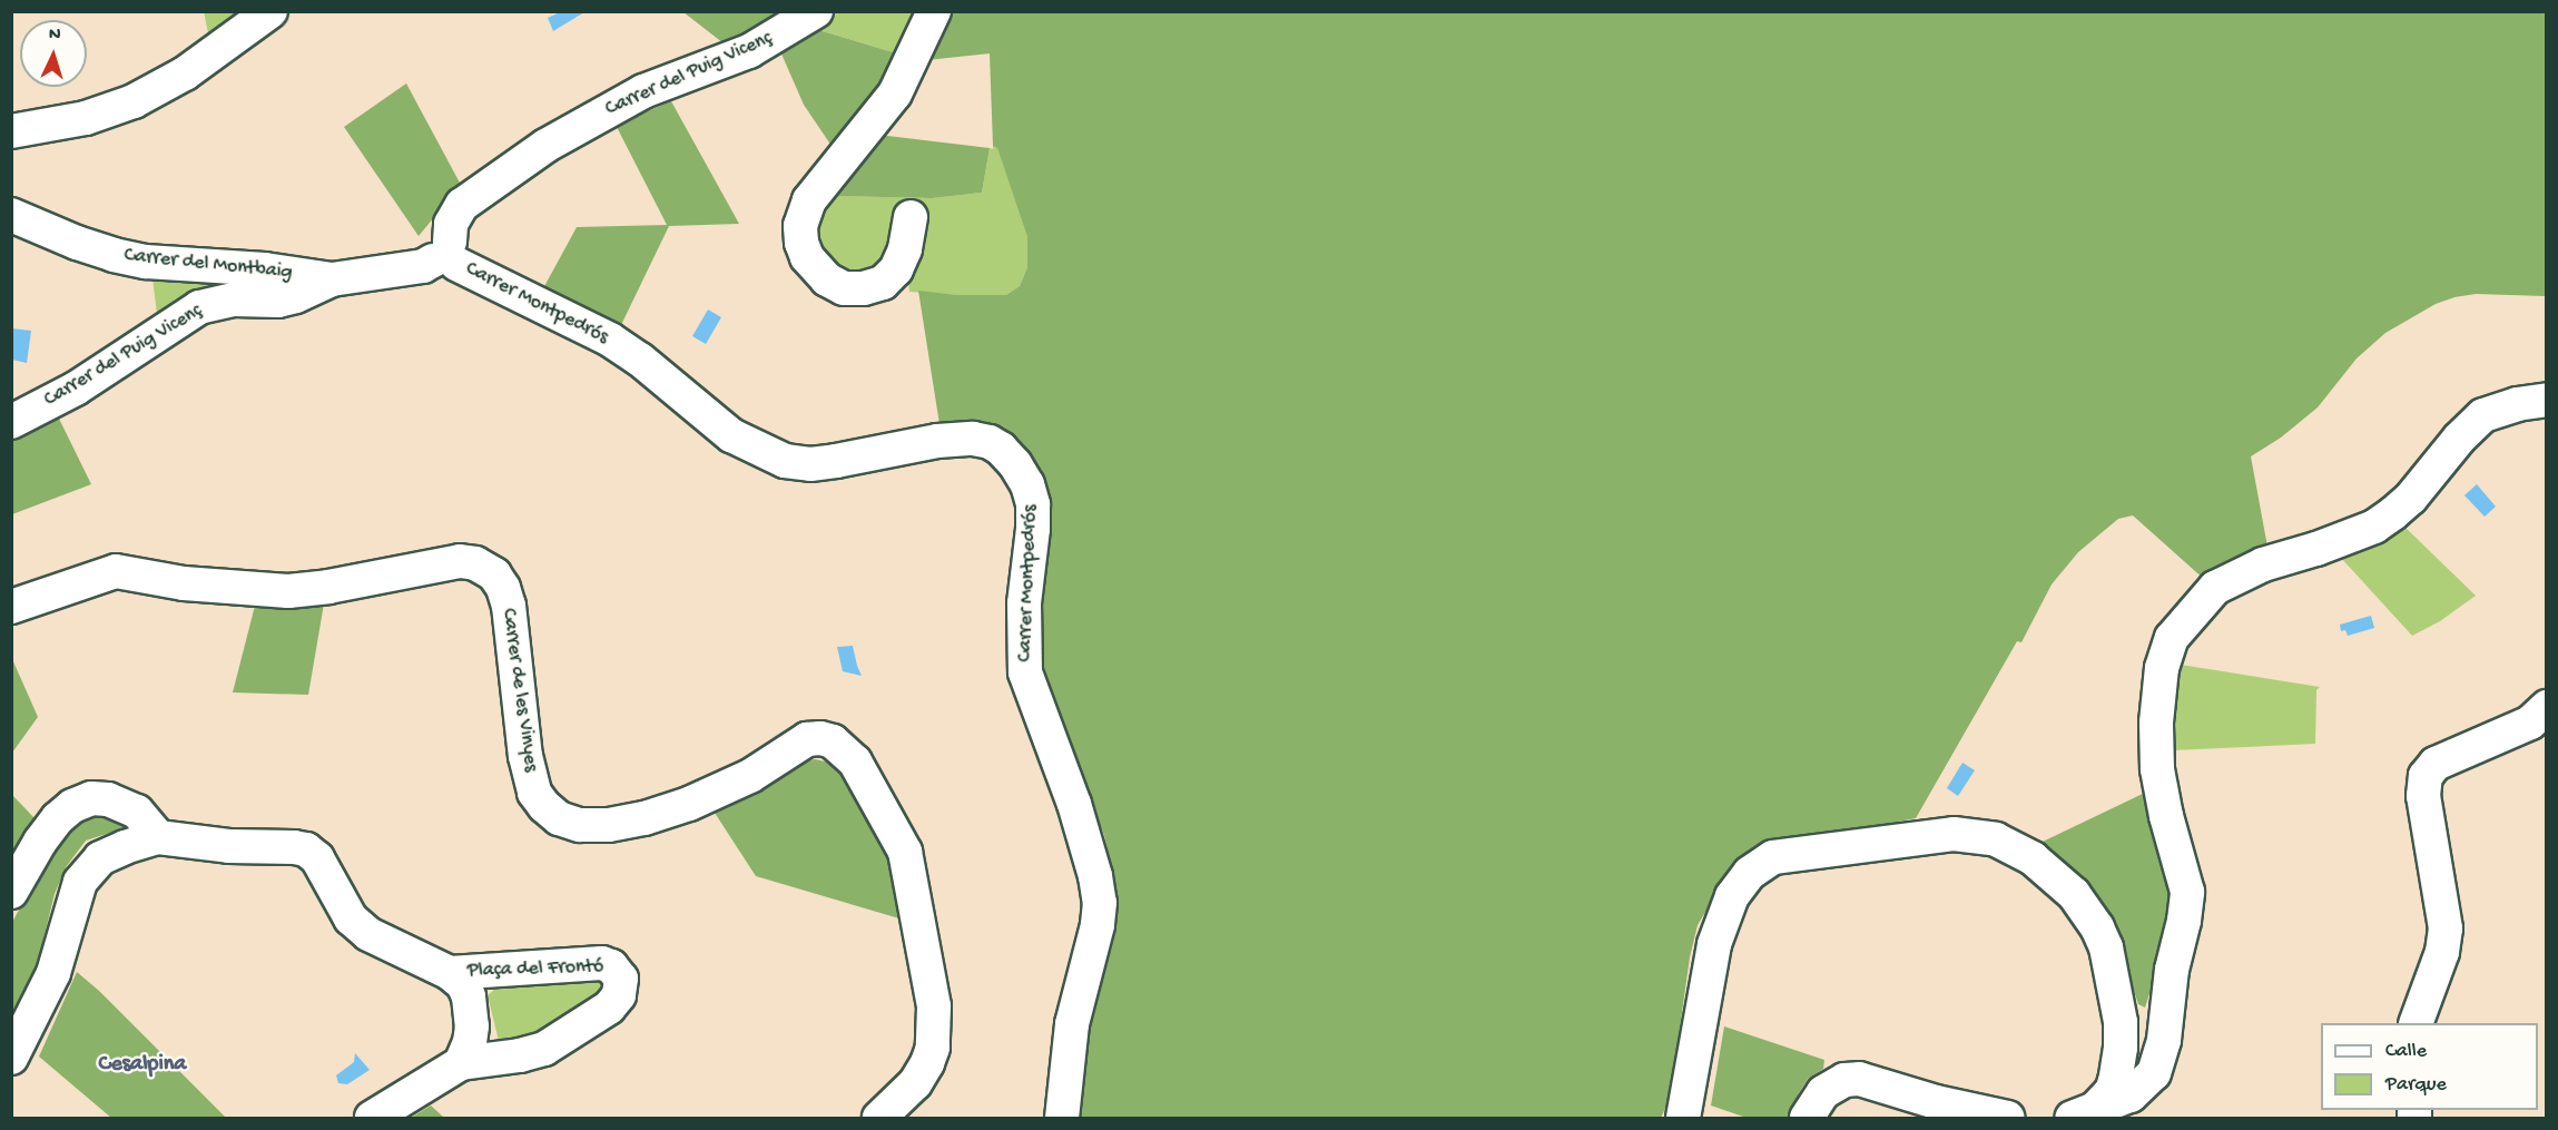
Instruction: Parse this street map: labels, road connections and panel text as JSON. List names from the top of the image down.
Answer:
{
  "streets": {
    "street": [
      "Carrer del Puig Vicenç",
      "Carrer del Montbaig",
      "Carrer Montpedrós",
      "Carrer de les Vinyes",
      "Plaça del Frontó"
    ]
  },
  "crossings": [
    ["Carrer del Puig Vicenç", "Carrer del Montbaig"],
    ["Carrer del Puig Vicenç", "Carrer Montpedrós"]
  ],
  "districts": ["Cesalpina"],
  "legend": ["Calle", "Parque"],
  "north": "top"
}
